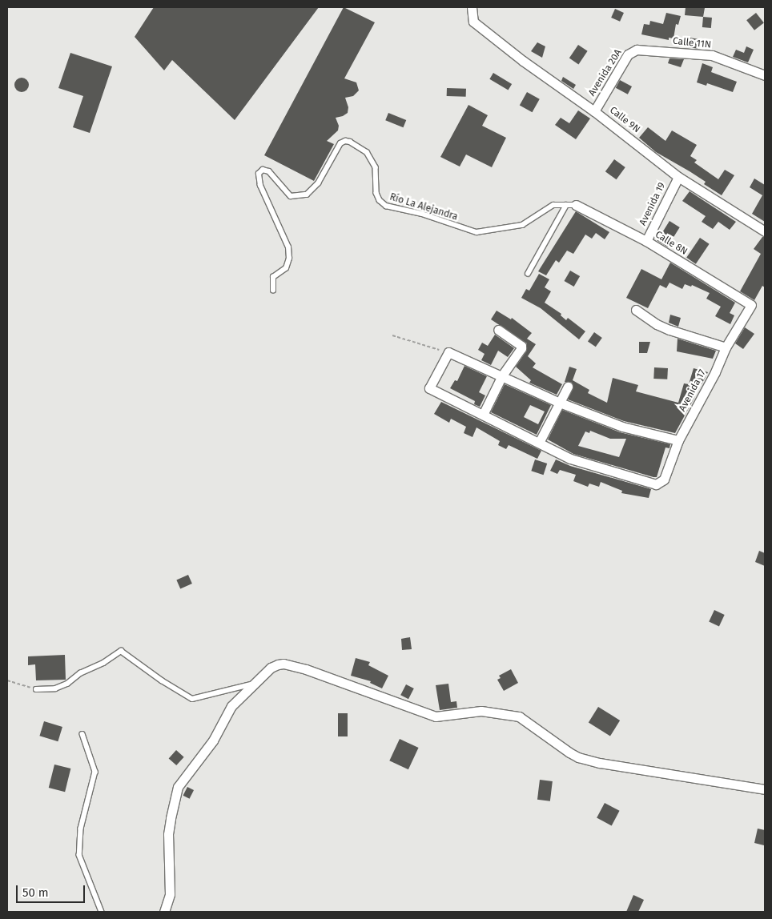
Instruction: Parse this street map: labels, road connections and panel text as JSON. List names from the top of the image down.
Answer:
{
  "streets": {
    "street": [
      "Calle 11N",
      "Avenida 20A",
      "Calle 9N",
      "Avenida 19",
      "Calle 8N",
      "Avenida 17"
    ],
    "lane": ["Río La Alejandra"]
  },
  "crossings": [
    ["Calle 11N", "Avenida 20A"],
    ["Avenida 20A", "Calle 9N"],
    ["Calle 9N", "Avenida 19"],
    ["Avenida 19", "Calle 8N"],
    ["Río La Alejandra", "Calle 8N"],
    ["Calle 8N", "Avenida 17"]
  ],
  "scale_bar": "50 m"
}
